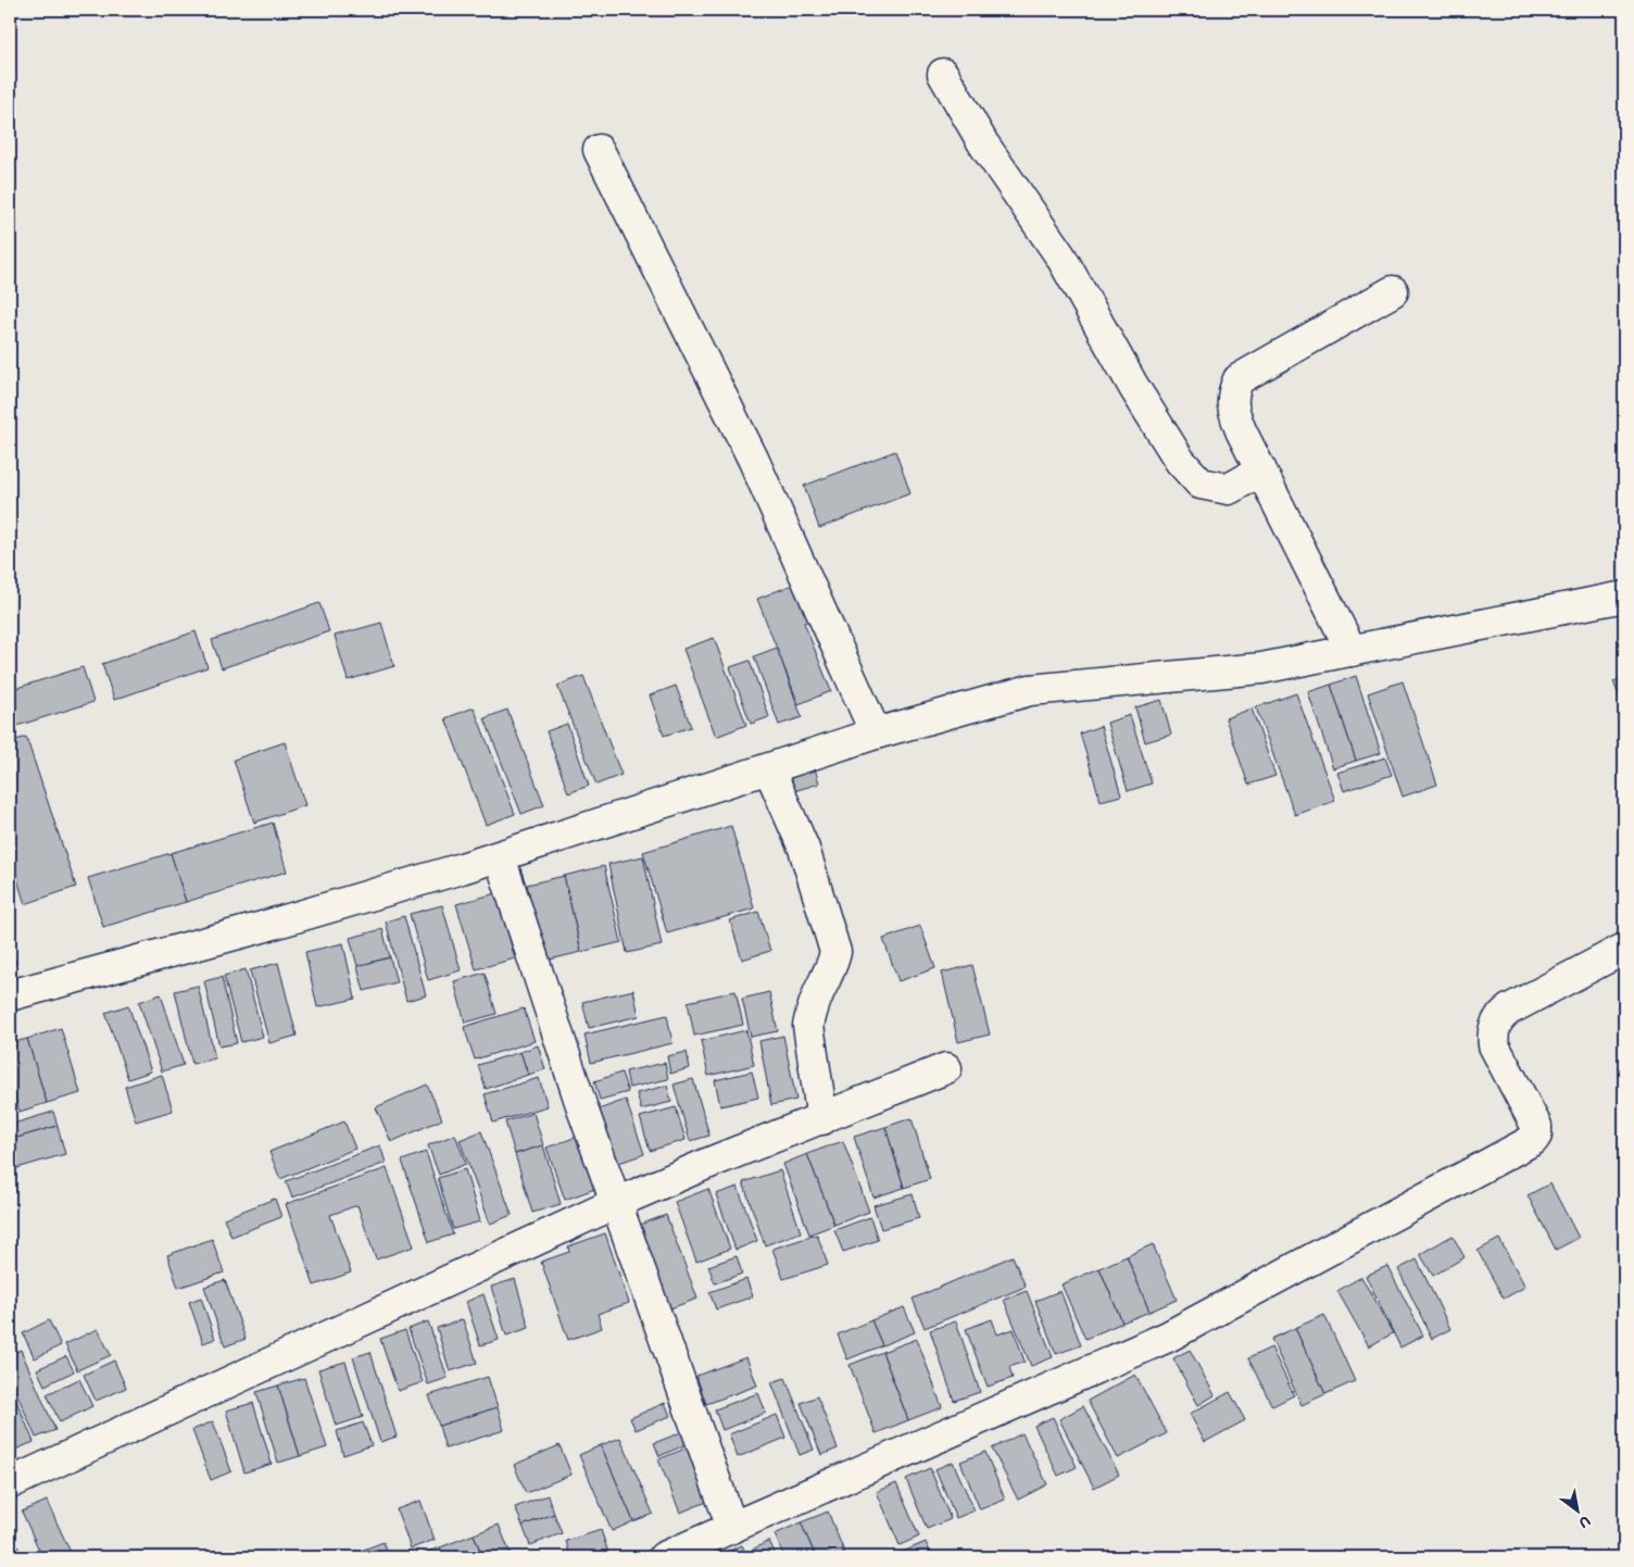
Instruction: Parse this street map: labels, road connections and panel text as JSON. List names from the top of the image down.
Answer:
{
  "north": "bottom right"
}
